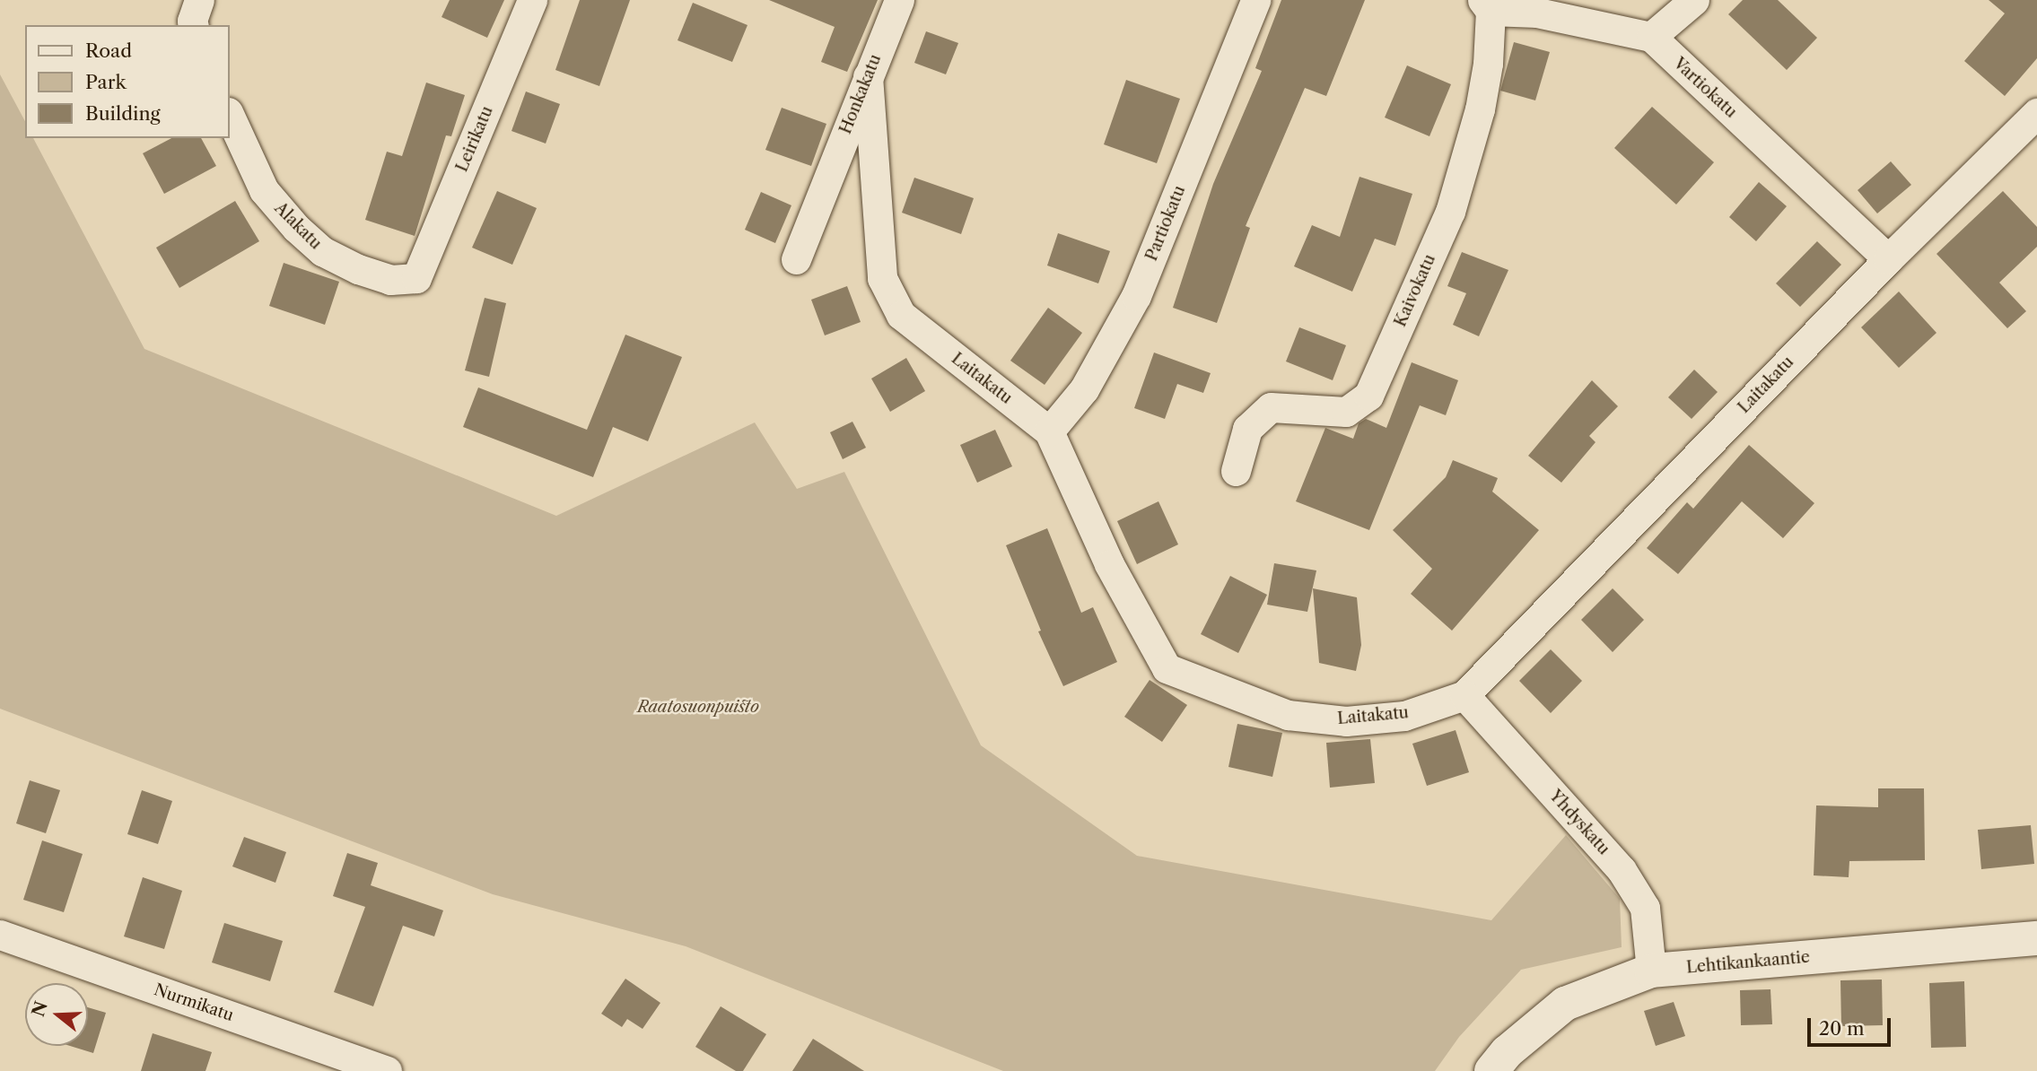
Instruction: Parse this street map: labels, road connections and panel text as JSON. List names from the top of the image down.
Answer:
{
  "streets": {
    "street": [
      "Vartiokatu",
      "Honkakatu",
      "Leirikatu",
      "Partiokatu",
      "Alakatu",
      "Kaivokatu",
      "Laitakatu",
      "Yhdyskatu",
      "Lehtikankaantie",
      "Nurmikatu"
    ]
  },
  "crossings": [
    ["Vartiokatu", "Laitakatu"],
    ["Honkakatu", "Laitakatu"],
    ["Leirikatu", "Alakatu"],
    ["Partiokatu", "Laitakatu"],
    ["Laitakatu", "Yhdyskatu"],
    ["Yhdyskatu", "Lehtikankaantie"]
  ],
  "parks": ["Raatosuonpuisto"],
  "legend": ["Road", "Park", "Building"],
  "scale_bar": "20 m",
  "north": "left"
}
